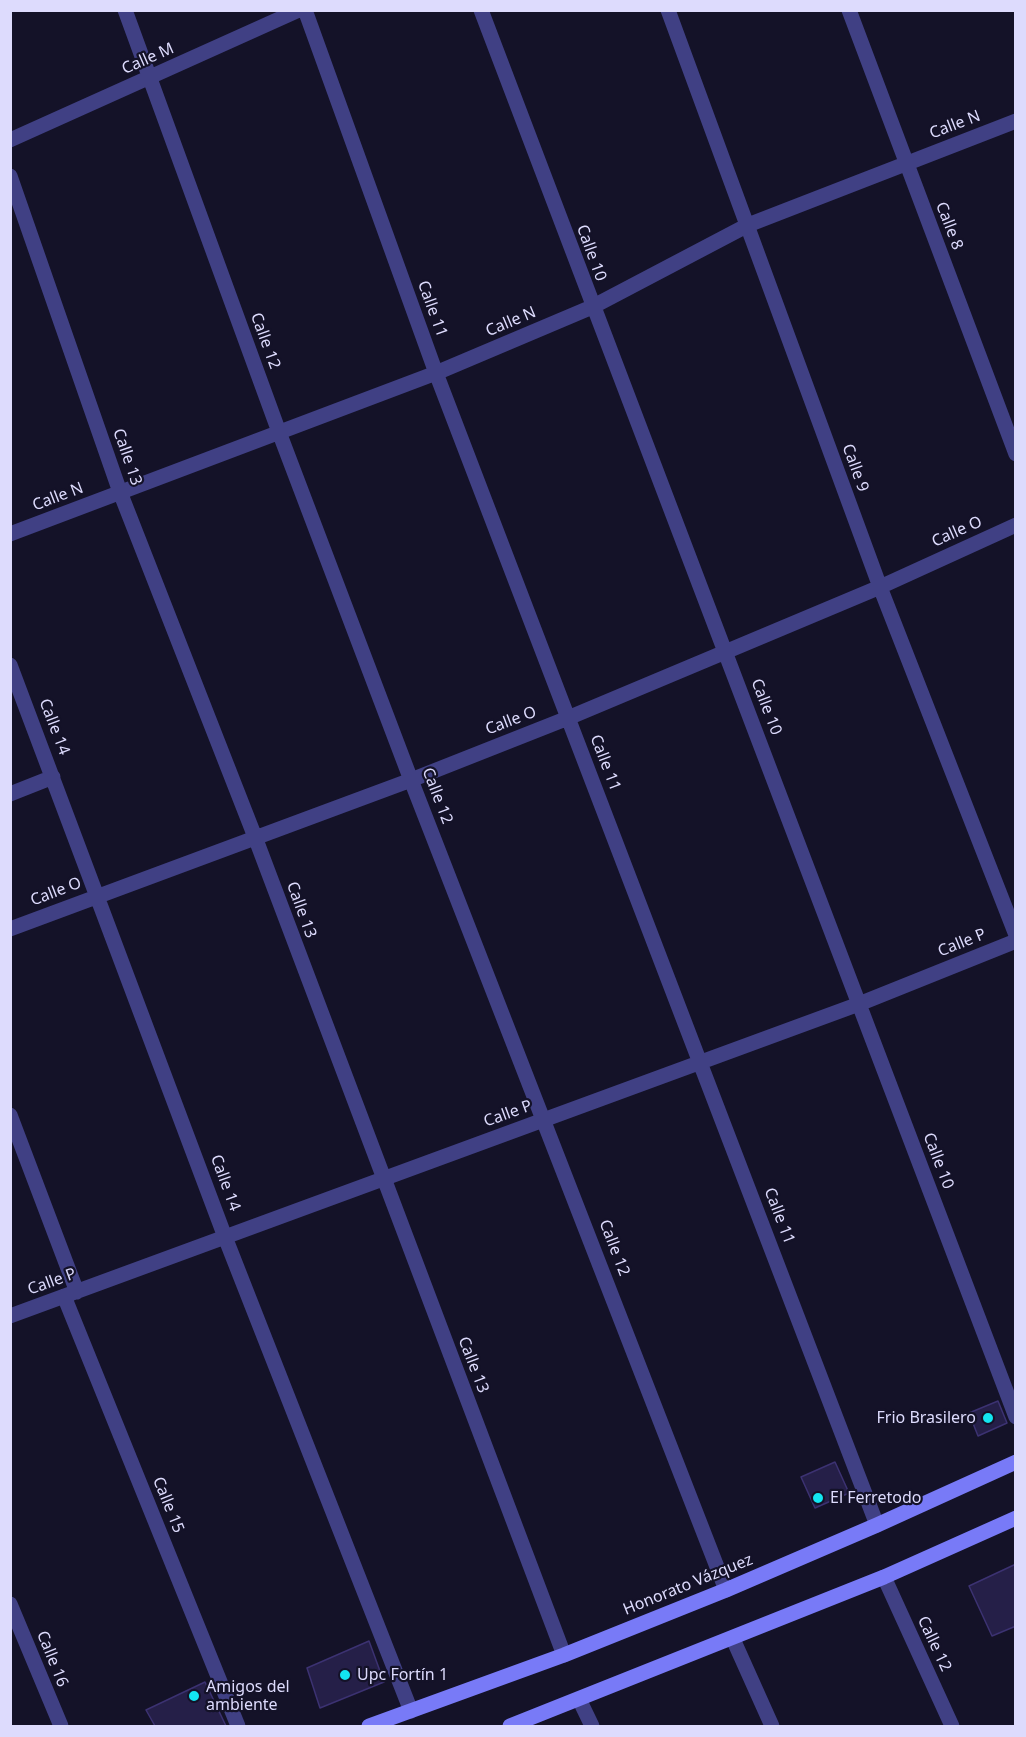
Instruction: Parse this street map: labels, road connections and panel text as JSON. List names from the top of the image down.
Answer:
{
  "streets": {
    "street": [
      "Calle M",
      "Calle N",
      "Calle 8",
      "Calle 10",
      "Calle 11",
      "Calle 12",
      "Calle 13",
      "Calle 9",
      "Calle O",
      "Calle 14",
      "Calle P",
      "Calle 15",
      "Honorato Vázquez",
      "Calle 16"
    ]
  },
  "crossings": [
    ["Calle M", "Calle 12"],
    ["Calle N", "Calle 8"],
    ["Calle N", "Calle 10"],
    ["Calle N", "Calle 11"],
    ["Calle N", "Calle 12"],
    ["Calle N", "Calle 13"],
    ["Calle N", "Calle 9"],
    ["Calle 10", "Calle O"],
    ["Calle 10", "Calle P"],
    ["Calle 11", "Calle O"],
    ["Calle 11", "Calle P"],
    ["Calle 11", "Honorato Vázquez"],
    ["Calle 12", "Calle O"],
    ["Calle 12", "Calle P"],
    ["Calle 12", "Honorato Vázquez"],
    ["Calle 13", "Calle O"],
    ["Calle 13", "Calle P"],
    ["Calle 13", "Honorato Vázquez"],
    ["Calle 9", "Calle O"],
    ["Calle O", "Calle 14"],
    ["Calle 14", "Calle P"],
    ["Calle 14", "Honorato Vázquez"],
    ["Calle P", "Calle 15"]
  ],
  "places": [
    "Frio Brasilero",
    "El Ferretodo",
    "Upc Fortín 1",
    "Amigos del ambiente"
  ]
}
